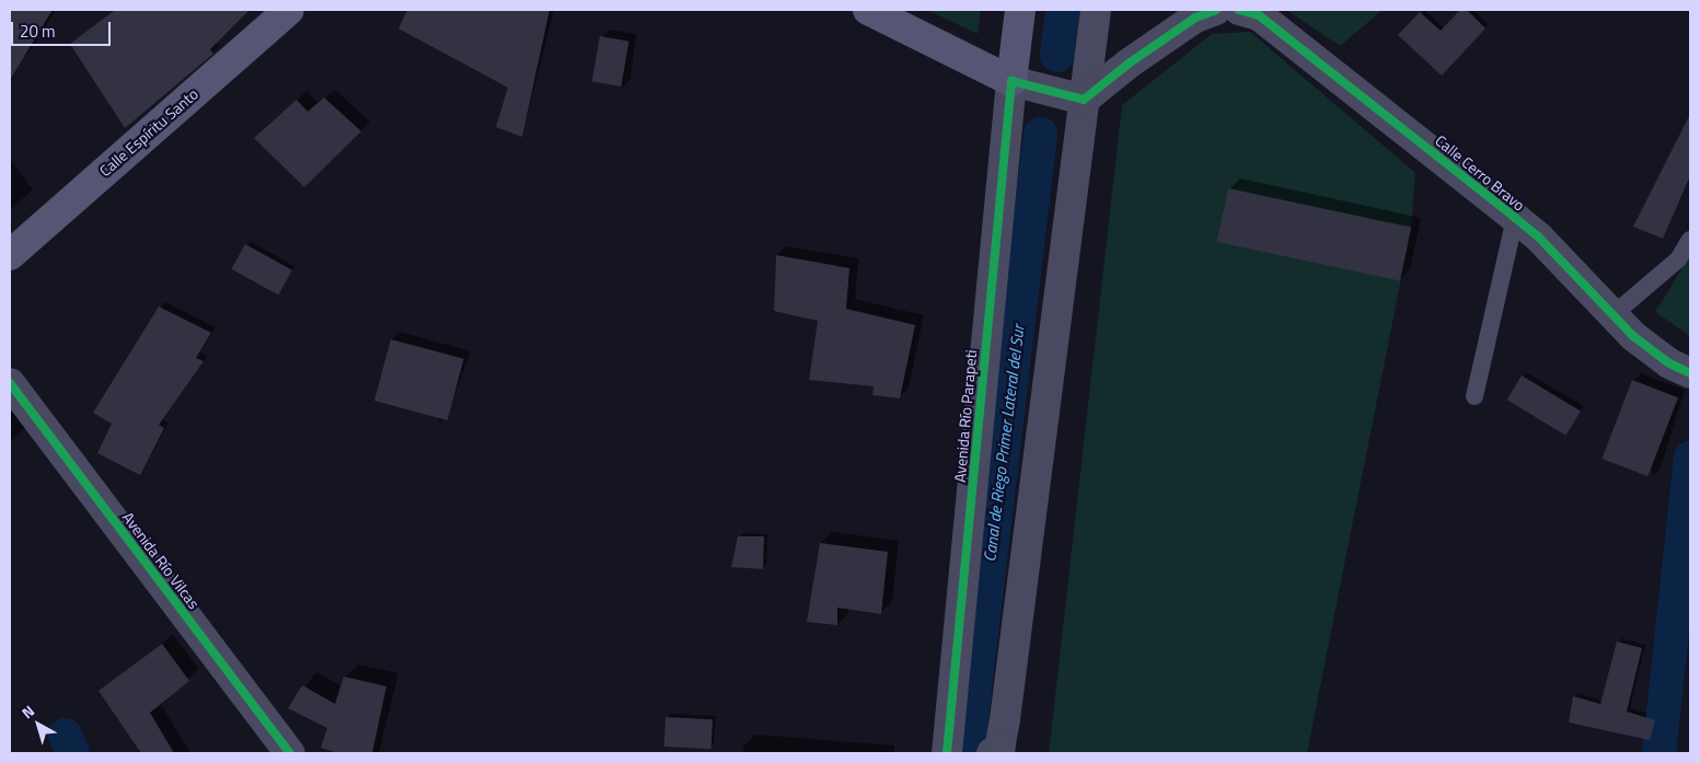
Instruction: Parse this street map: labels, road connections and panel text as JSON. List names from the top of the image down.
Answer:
{
  "streets": {
    "main road": ["Calle Espíritu Santo", "Avenida Río Parapeti"],
    "street": ["Calle Cerro Bravo", "Avenida Río Vilcas"]
  },
  "water": ["Canal de Riego Primer Lateral del Sur"],
  "scale_bar": "20 m",
  "north": "top left"
}
